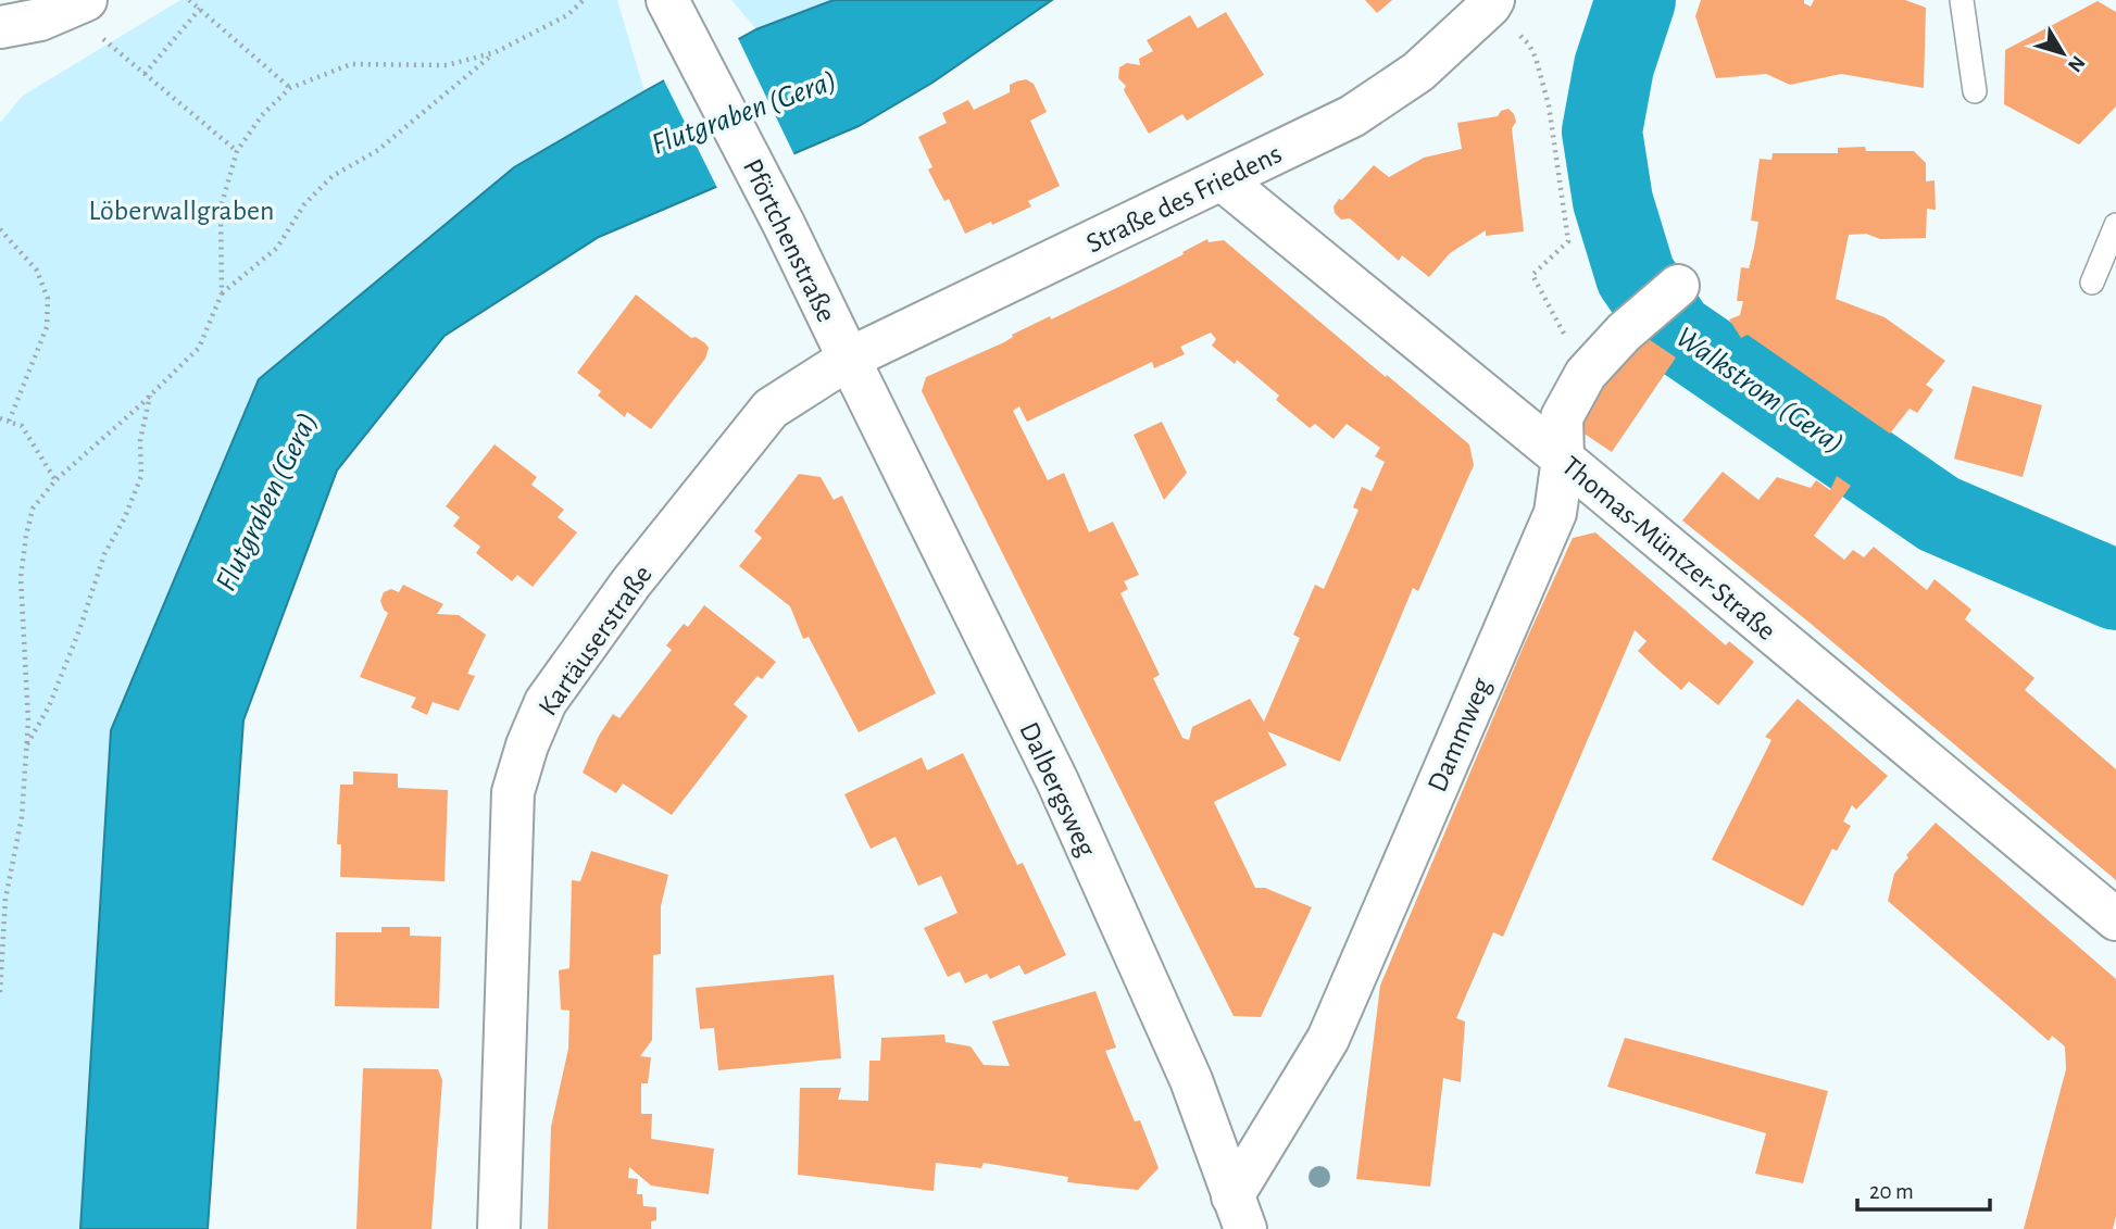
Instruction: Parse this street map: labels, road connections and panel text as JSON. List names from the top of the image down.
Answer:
{
  "streets": {
    "street": [
      "Straße des Friedens",
      "Pförtchenstraße",
      "Thomas-Müntzer-Straße",
      "Kartäuserstraße",
      "Dammweg",
      "Dalbergsweg"
    ]
  },
  "crossings": [
    ["Straße des Friedens", "Pförtchenstraße"],
    ["Straße des Friedens", "Thomas-Müntzer-Straße"],
    ["Straße des Friedens", "Kartäuserstraße"],
    ["Straße des Friedens", "Dalbergsweg"],
    ["Pförtchenstraße", "Kartäuserstraße"],
    ["Pförtchenstraße", "Dalbergsweg"],
    ["Thomas-Müntzer-Straße", "Dammweg"],
    ["Kartäuserstraße", "Dalbergsweg"],
    ["Dammweg", "Dalbergsweg"]
  ],
  "water": ["Flutgraben (Gera)", "Walkstrom (Gera)"],
  "parks": ["Löberwallgraben"],
  "scale_bar": "20 m",
  "north": "bottom right"
}
